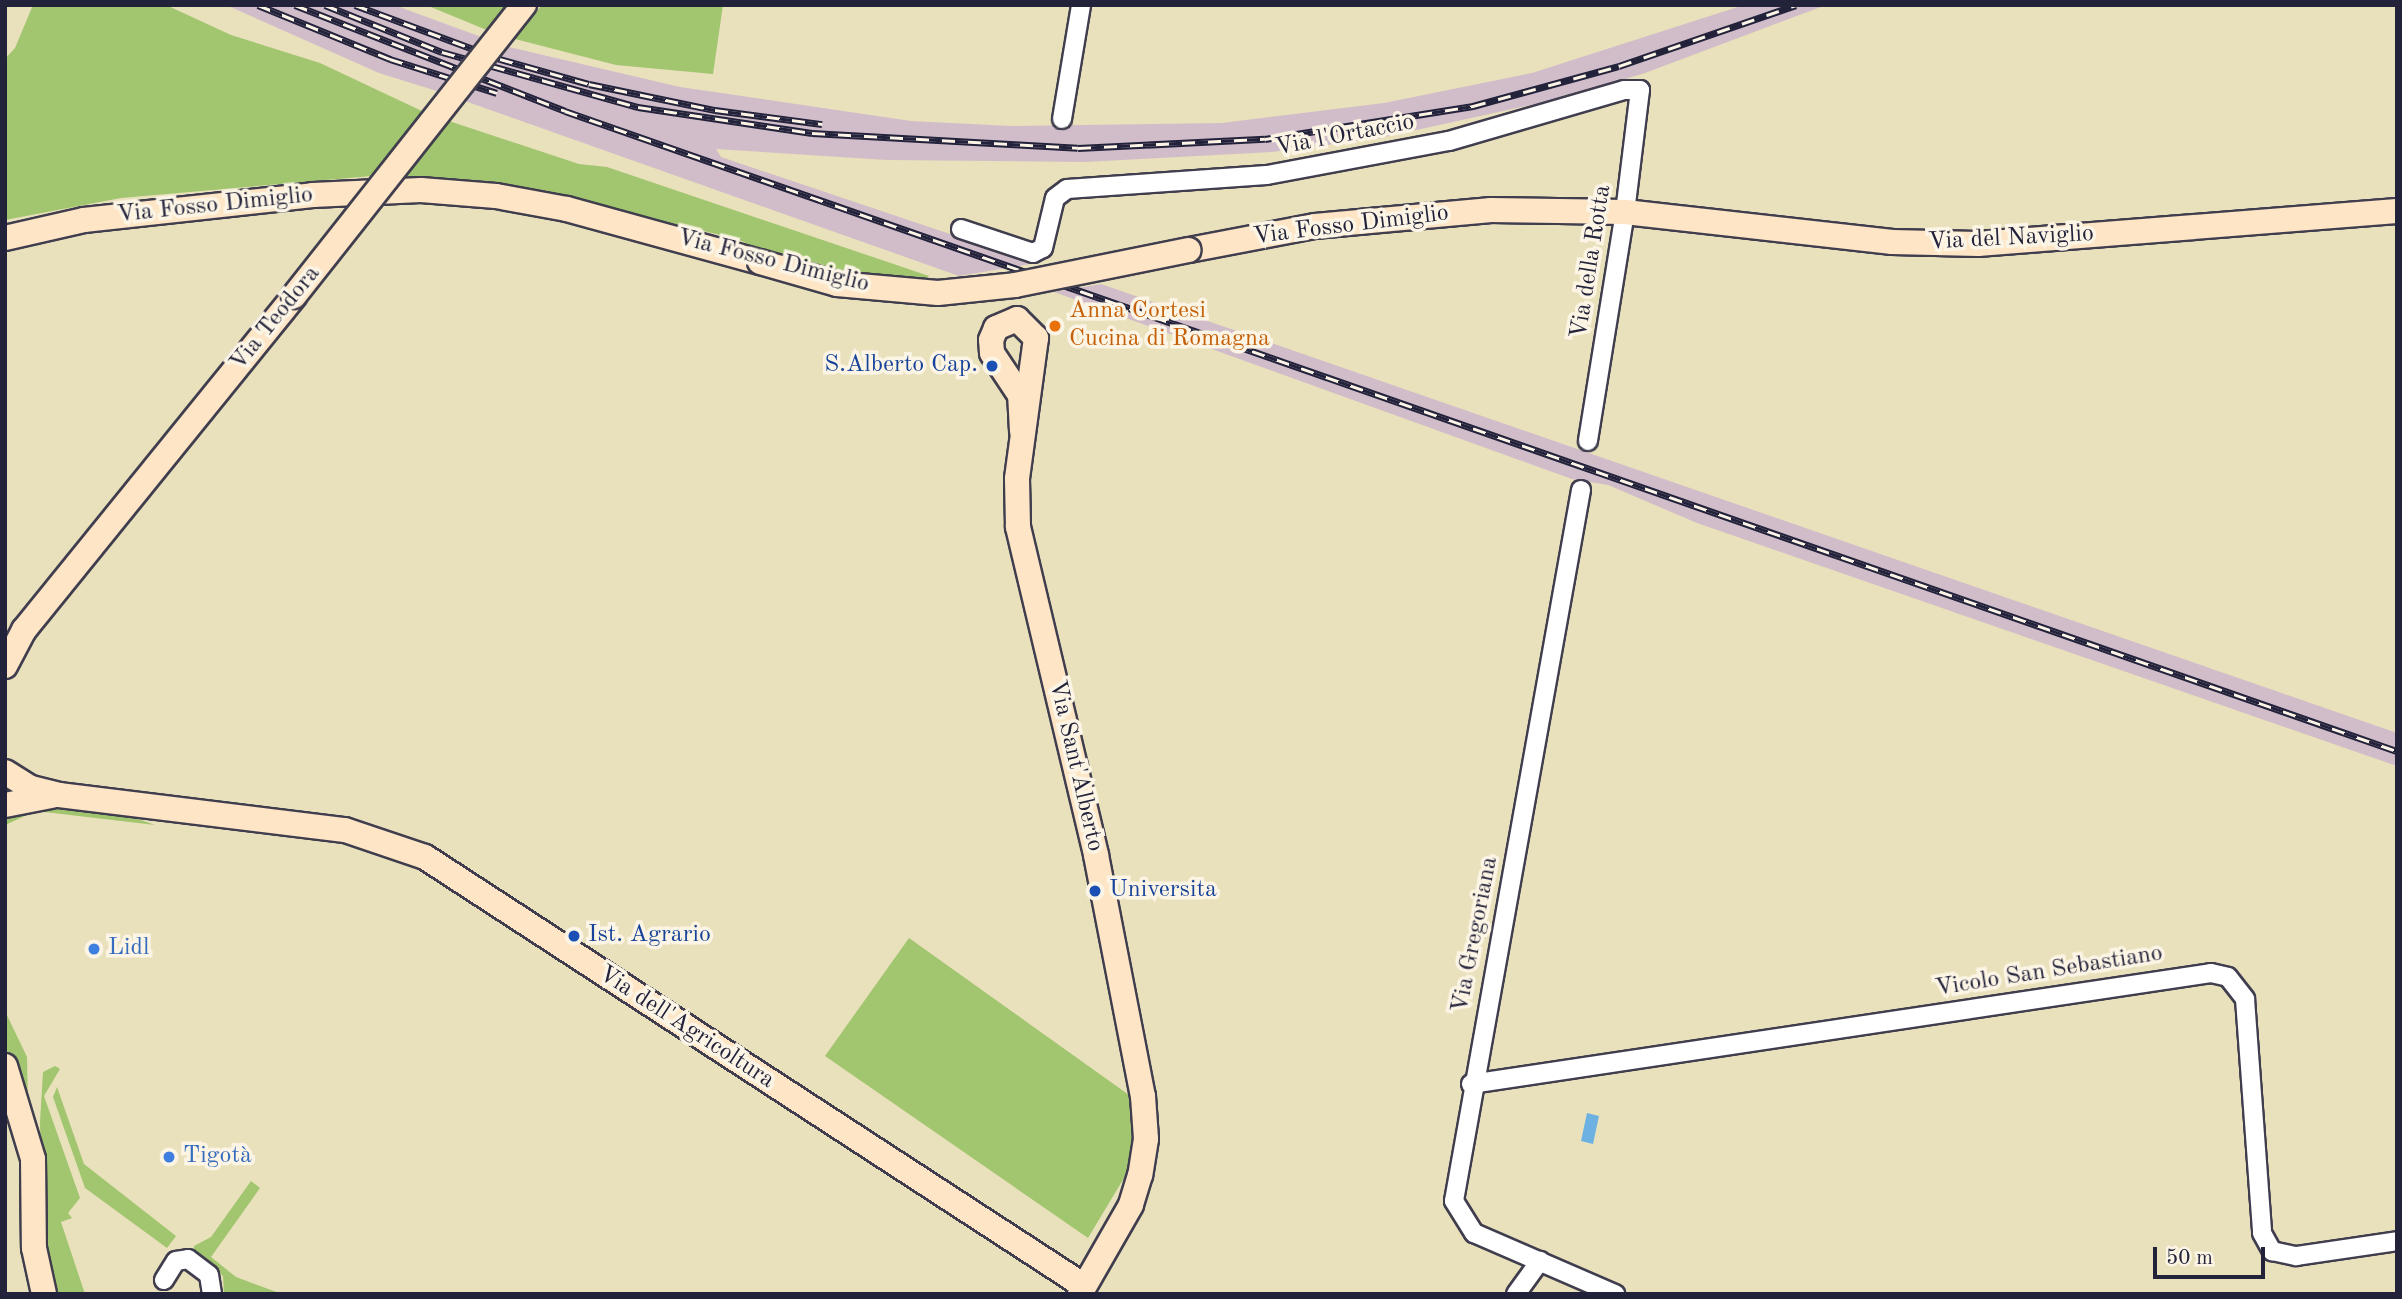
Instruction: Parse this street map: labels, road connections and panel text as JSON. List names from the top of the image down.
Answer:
{
  "streets": {
    "street": [
      "Via l'Ortaccio",
      "Via Fosso Dimiglio",
      "Via del Naviglio",
      "Via della Rotta",
      "Via Teodora",
      "Via Sant'Alberto",
      "Via Gregoriana",
      "Vicolo San Sebastiano",
      "Via dell'Agricoltura"
    ]
  },
  "crossings": [
    ["Via l'Ortaccio", "Via della Rotta"],
    ["Via Fosso Dimiglio", "Via del Naviglio"],
    ["Via Fosso Dimiglio", "Via della Rotta"],
    ["Via del Naviglio", "Via della Rotta"],
    ["Via Sant'Alberto", "Via dell'Agricoltura"],
    ["Via Gregoriana", "Vicolo San Sebastiano"]
  ],
  "places": [
    "Anna Cortesi Cucina di Romagna",
    "S.Alberto Cap.",
    "Universita",
    "Ist. Agrario",
    "Lidl",
    "Tigotà"
  ],
  "scale_bar": "50 m"
}
